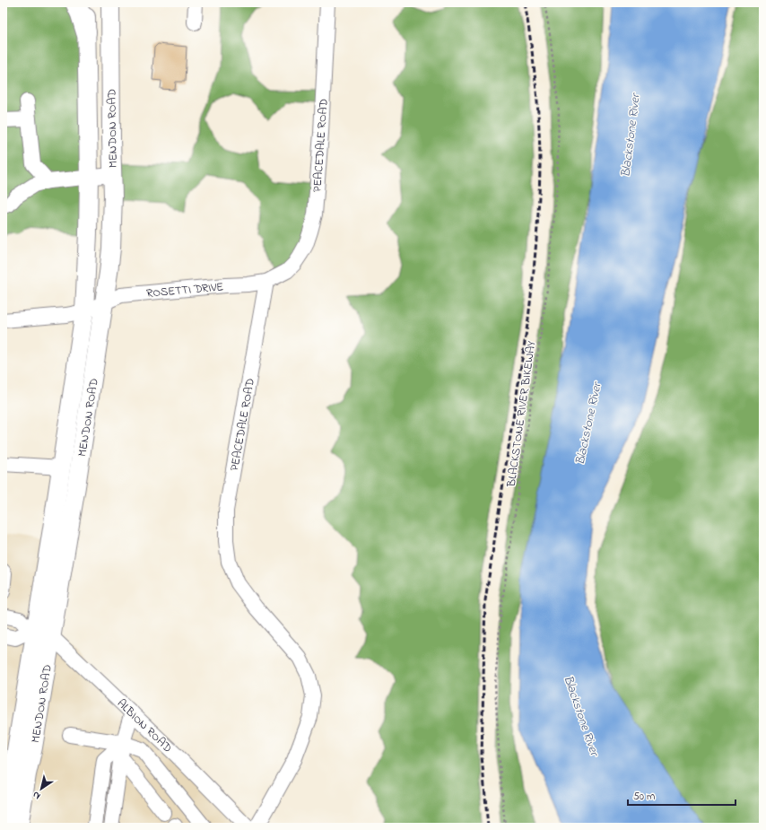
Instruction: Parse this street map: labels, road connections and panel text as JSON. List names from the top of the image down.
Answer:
{
  "streets": {
    "main road": ["MENDON ROAD"],
    "street": ["PEACEDALE ROAD", "ROSETTI DRIVE", "ALBION ROAD"],
    "path": ["BLACKSTONE RIVER BIKEWAY"]
  },
  "crossings": [
    ["MENDON ROAD", "ROSETTI DRIVE"],
    ["MENDON ROAD", "ALBION ROAD"],
    ["PEACEDALE ROAD", "ROSETTI DRIVE"]
  ],
  "water": ["Blackstone River"],
  "scale_bar": "50 m",
  "north": "bottom left"
}
